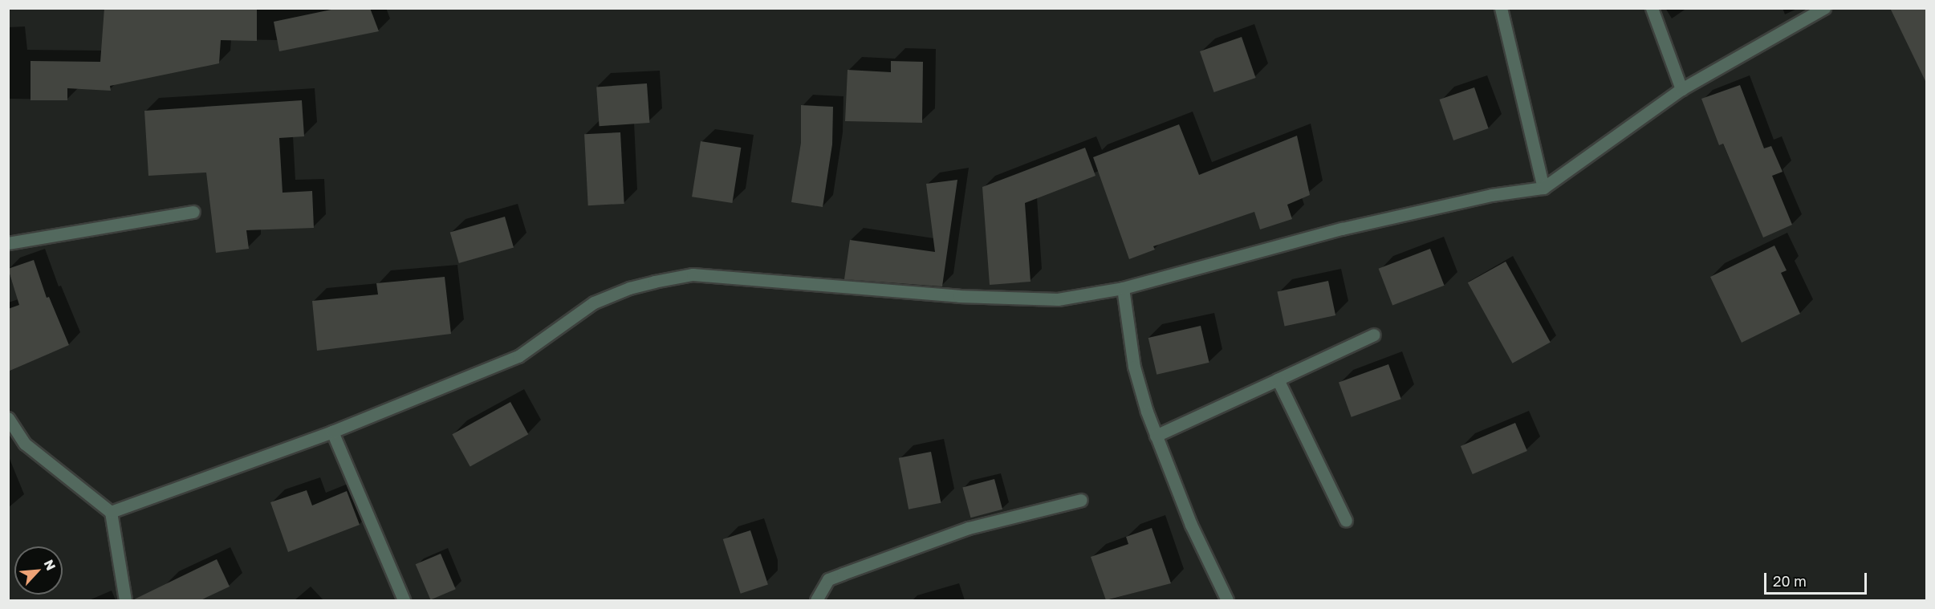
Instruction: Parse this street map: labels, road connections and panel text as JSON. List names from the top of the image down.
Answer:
{
  "scale_bar": "20 m",
  "north": "top right"
}
